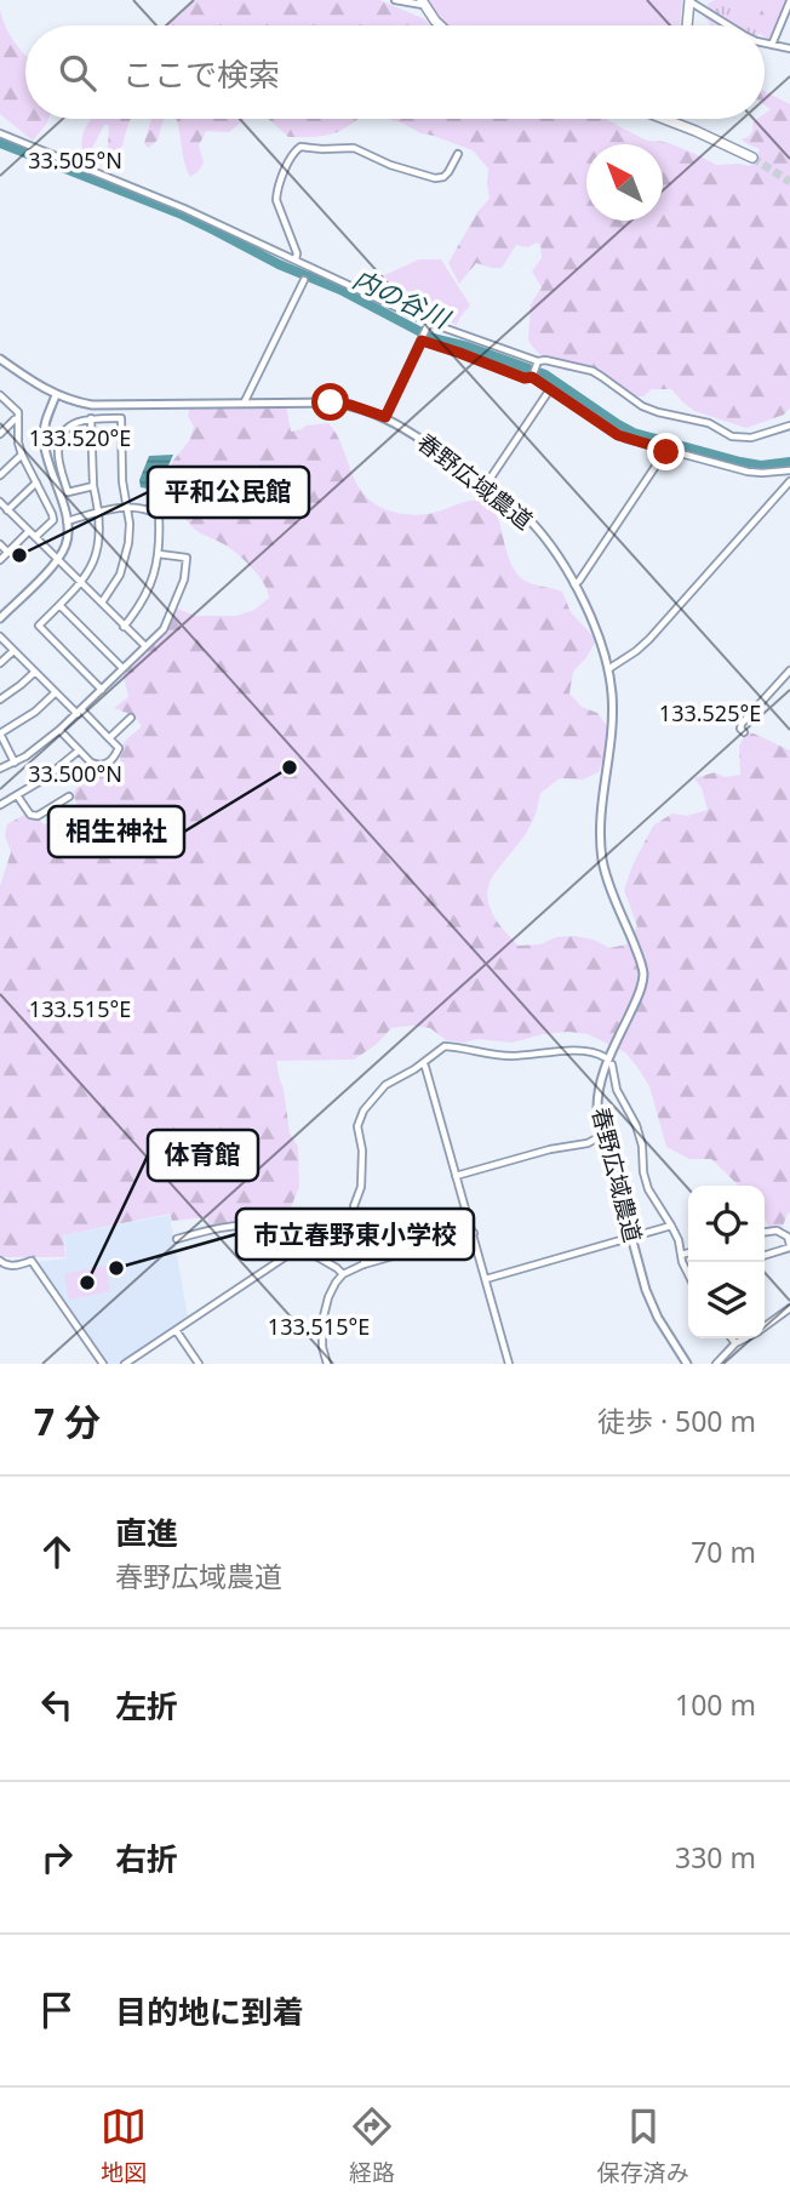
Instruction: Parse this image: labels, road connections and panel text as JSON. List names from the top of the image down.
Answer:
{
  "streets": {
    "street": ["春野広域農道"]
  },
  "water": ["内の谷川"],
  "places": [
    "平和公民館",
    "相生神社",
    "市立春野東小学校",
    "体育館"
  ],
  "north": "top left",
  "page": {
    "search": "ここで検索",
    "heading": ["7 分", "徒歩 · 500 m"],
    "list": [
      ["直進", "春野広域農道", "70 m"],
      ["左折", "100 m"],
      ["右折", "330 m"],
      "目的地に到着"
    ],
    "nav": ["地図", "経路", "保存済み"]
  },
  "coordinates": [
    "33.505°N",
    "133.520°E",
    "133.525°E",
    "33.500°N",
    "133.515°E"
  ]
}
